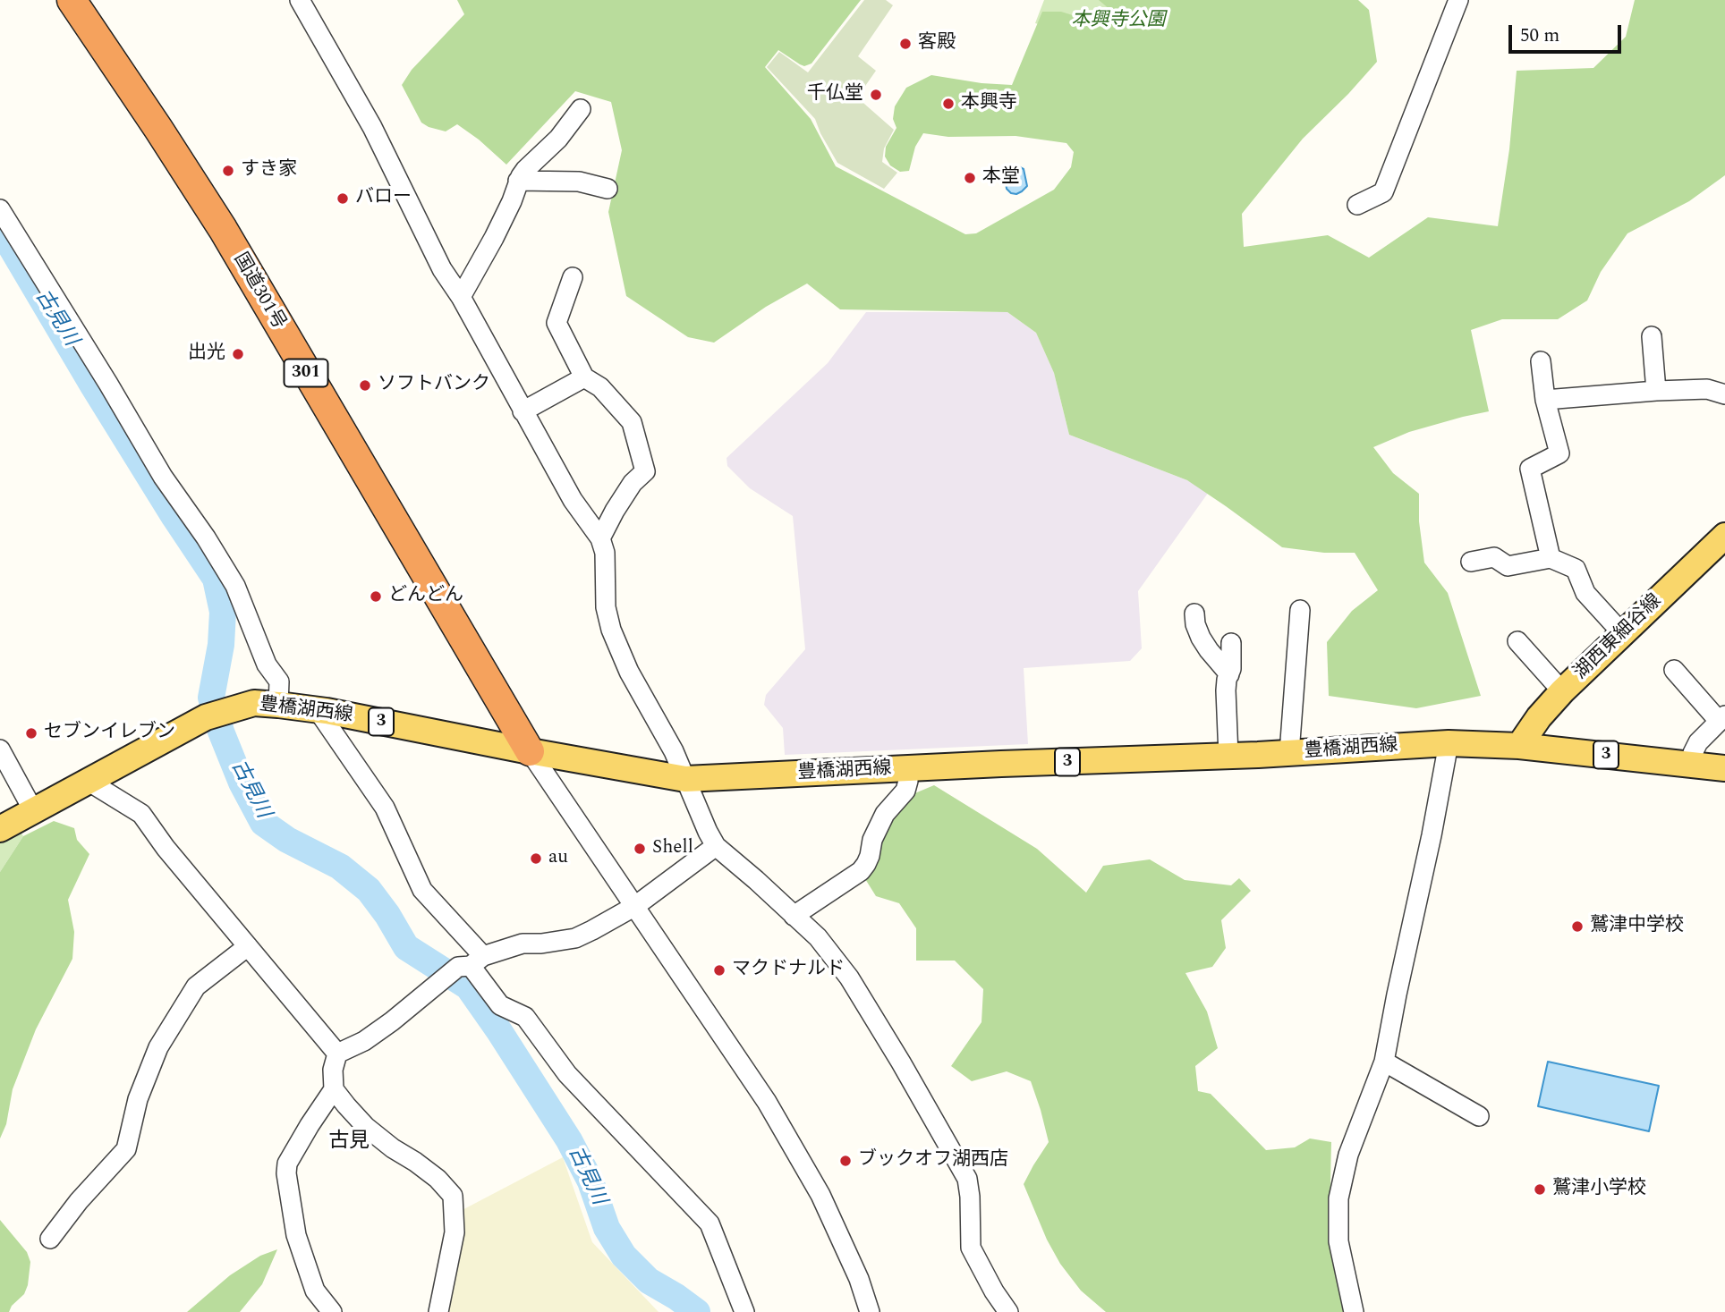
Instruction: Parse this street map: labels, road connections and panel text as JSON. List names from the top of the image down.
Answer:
{
  "streets": {
    "highway": ["国道301号", "301"],
    "main road": ["湖西東細谷線", "豊橋湖西線", "3"]
  },
  "crossings": [
    ["国道301号", "豊橋湖西線"],
    ["湖西東細谷線", "豊橋湖西線"]
  ],
  "districts": ["古見"],
  "water": ["古見川"],
  "parks": ["本興寺公園"],
  "places": [
    "客殿",
    "千仏堂",
    "本興寺",
    "すき家",
    "本堂",
    "バロー",
    "出光",
    "ソフトバンク",
    "どんどん",
    "セブンイレブン",
    "Shell",
    "au",
    "鷲津中学校",
    "マクドナルド",
    "ブックオフ湖西店",
    "鷲津小学校"
  ],
  "scale_bar": "50 m"
}
